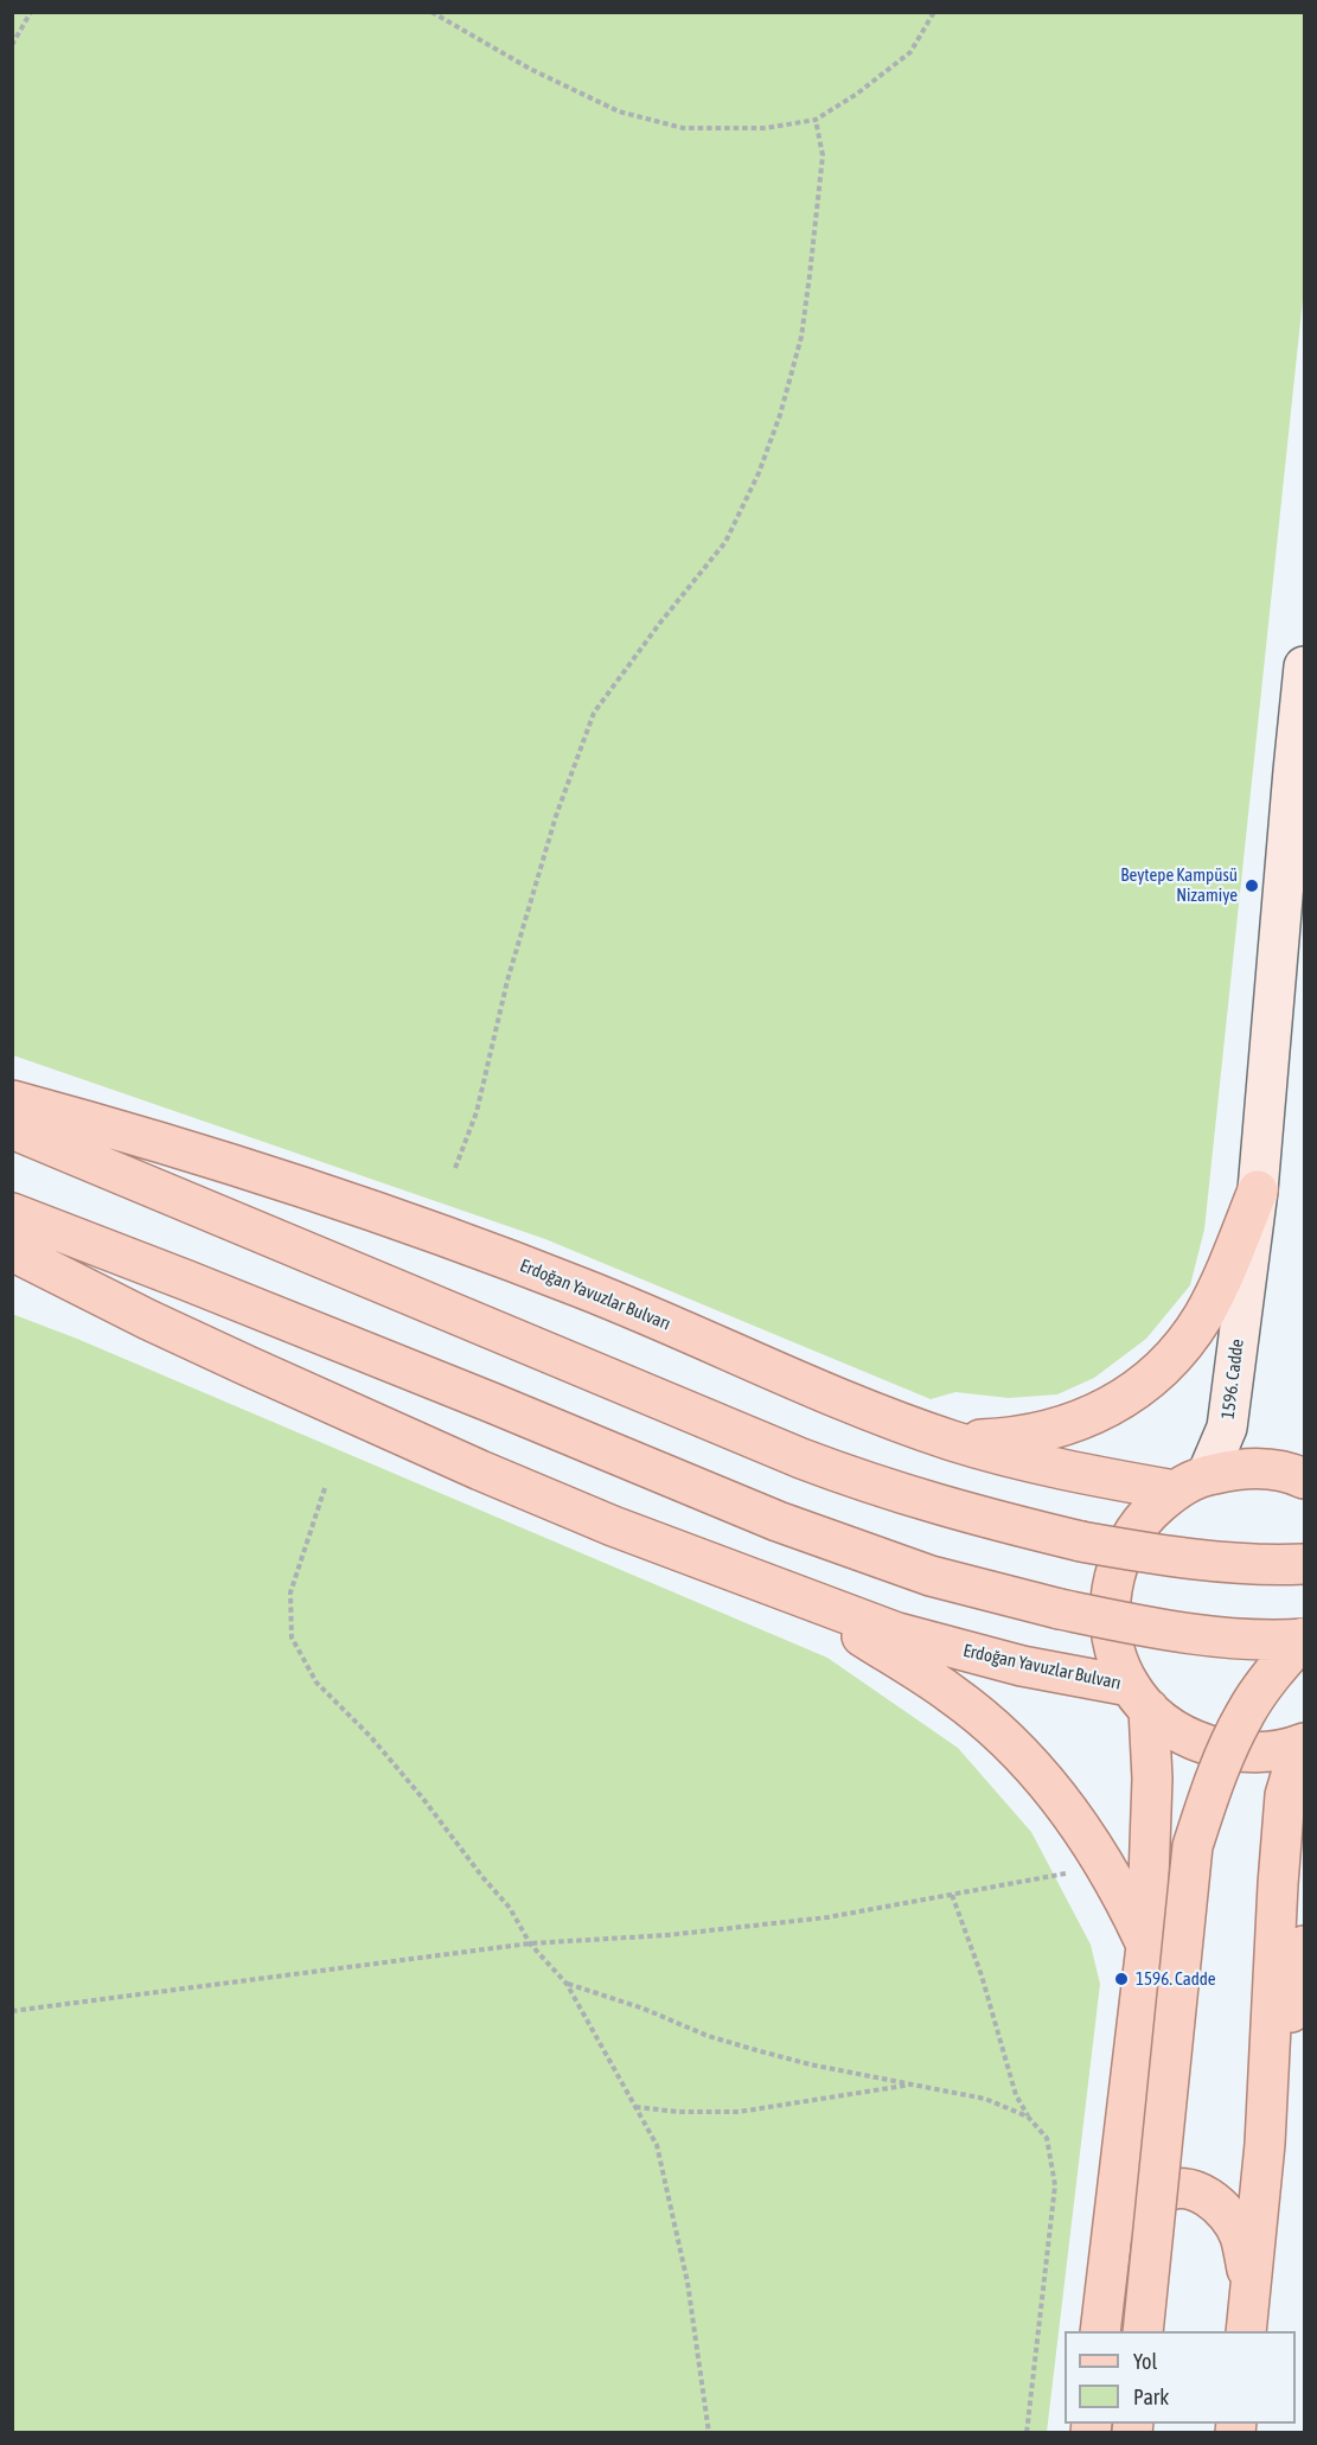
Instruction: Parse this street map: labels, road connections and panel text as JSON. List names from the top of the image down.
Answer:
{
  "streets": {
    "main road": ["Erdoğan Yavuzlar Bulvarı", "1596. Cadde"]
  },
  "crossings": [
    ["Erdoğan Yavuzlar Bulvarı", "1596. Cadde"]
  ],
  "places": ["Beytepe Kampüsü Nizamiye", "1596. Cadde"],
  "legend": ["Yol", "Park"]
}
